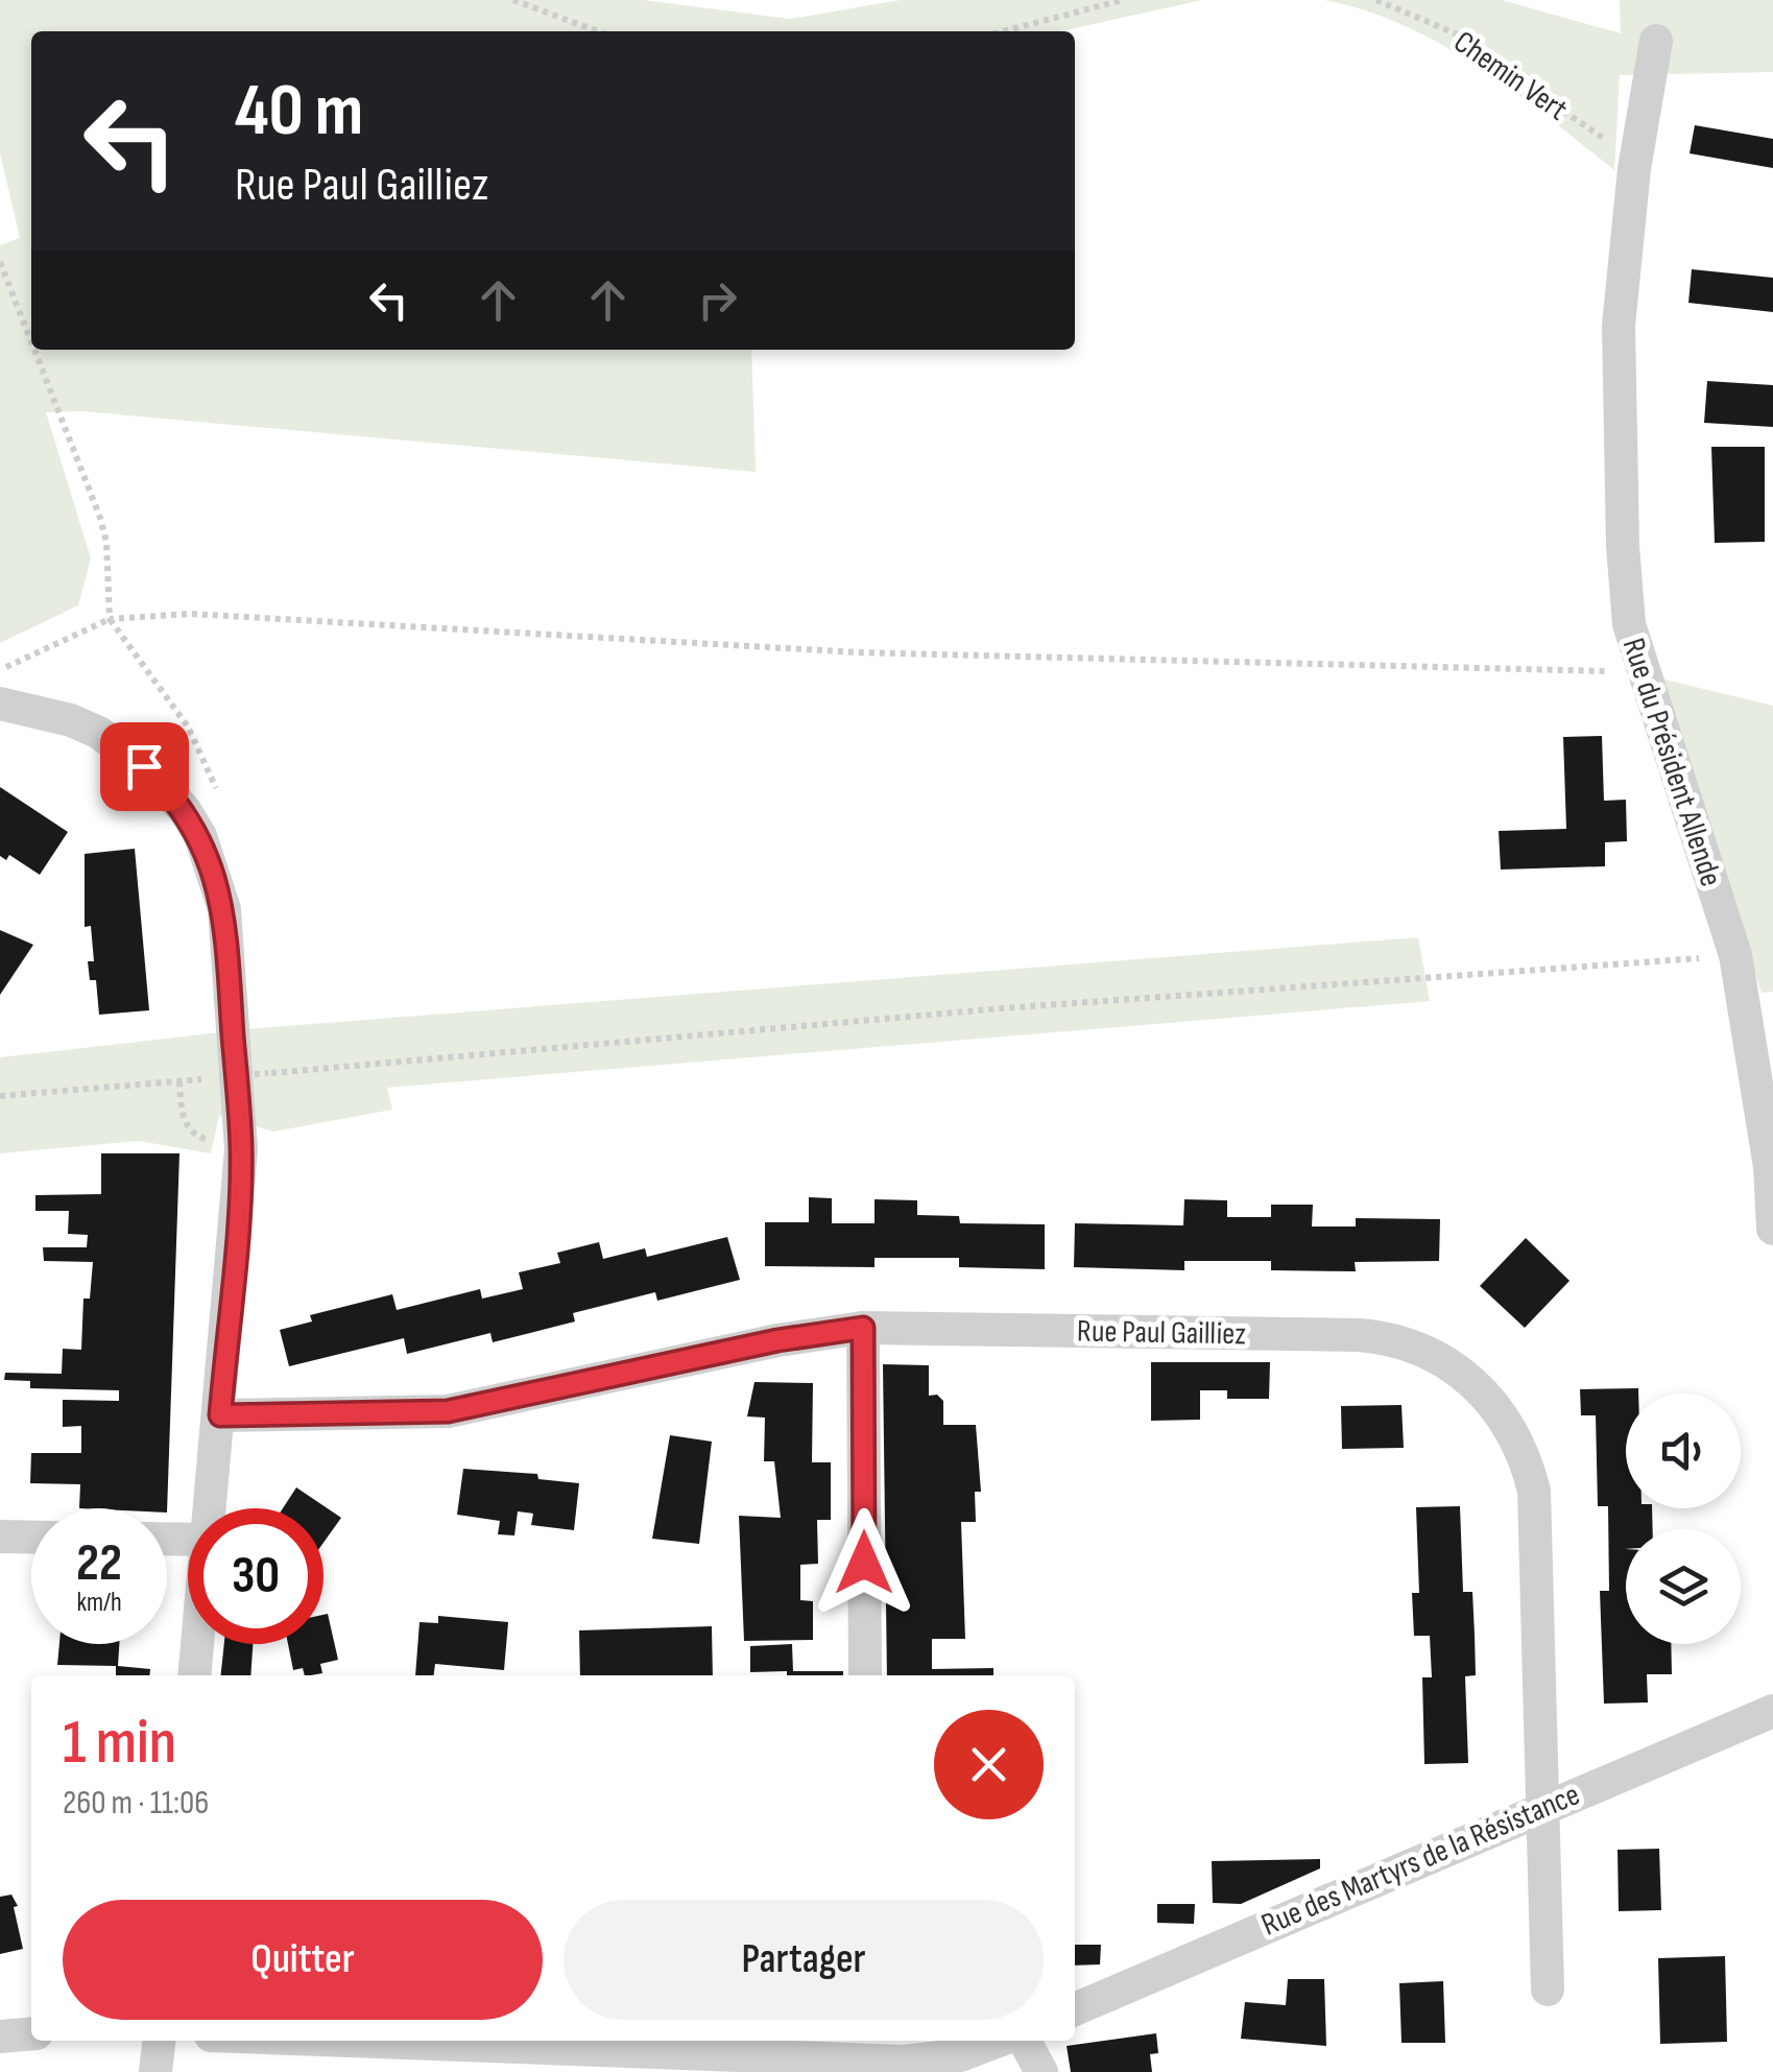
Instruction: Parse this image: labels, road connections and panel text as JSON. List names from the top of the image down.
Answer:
{
  "streets": {
    "street": ["Rue du Président Allende", "Rue Paul Gailliez", "Rue des Martyrs de la Résistance"],
    "path": ["Chemin Vert"]
  },
  "crossings": [
    ["Chemin Vert", "Rue du Président Allende"],
    ["Rue Paul Gailliez", "Rue des Martyrs de la Résistance"]
  ],
  "page": {
    "turn": ["40 m", "Rue Paul Gailliez"],
    "speed": "22 km/h",
    "limit": "30",
    "heading": ["1 min", "260 m · 11:06"],
    "buttons": ["Quitter", "Partager"]
  }
}
